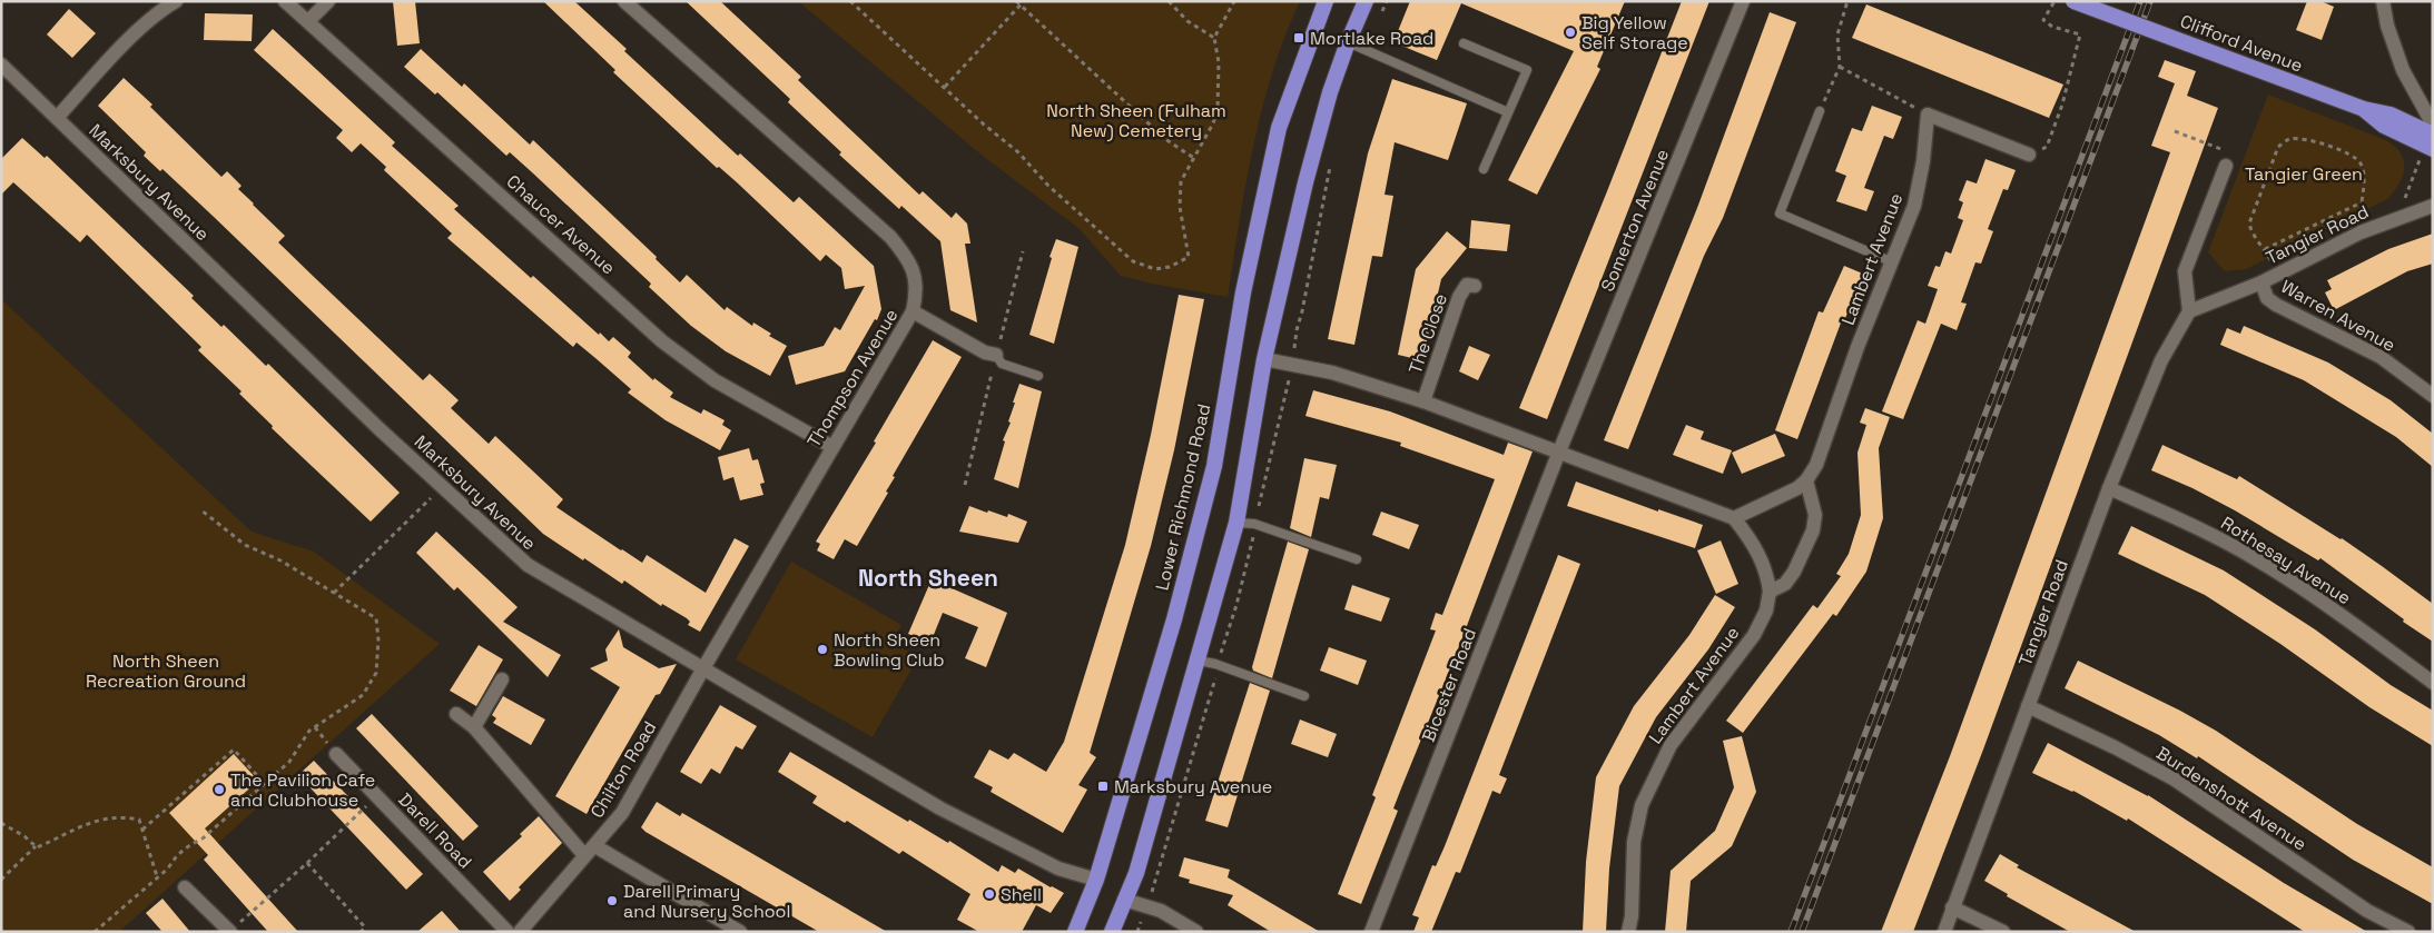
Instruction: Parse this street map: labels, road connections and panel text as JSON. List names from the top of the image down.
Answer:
{
  "streets": {
    "highway": ["Clifford Avenue", "Lower Richmond Road"],
    "street": [
      "Marksbury Avenue",
      "Somerton Avenue",
      "Chaucer Avenue",
      "Tangier Road",
      "Lambert Avenue",
      "Warren Avenue",
      "The Close",
      "Thompson Avenue",
      "Rothesay Avenue",
      "Bicester Road",
      "Chilton Road",
      "Burdenshott Avenue",
      "Darell Road"
    ]
  },
  "crossings": [
    ["Marksbury Avenue", "Thompson Avenue"],
    ["Marksbury Avenue", "Lower Richmond Road"],
    ["Marksbury Avenue", "Chilton Road"],
    ["Somerton Avenue", "Bicester Road"],
    ["Chaucer Avenue", "Thompson Avenue"],
    ["Tangier Road", "Warren Avenue"],
    ["Tangier Road", "Rothesay Avenue"],
    ["Tangier Road", "Burdenshott Avenue"],
    ["Thompson Avenue", "Chilton Road"]
  ],
  "districts": ["North Sheen"],
  "parks": ["North Sheen (Fulham New) Cemetery", "Tangier Green", "North Sheen Recreation Ground"],
  "places": {
    "other": [
      "Big Yellow Self Storage",
      "North Sheen Bowling Club",
      "The Pavilion Cafe and Clubhouse",
      "Shell",
      "Darell Primary and Nursery School"
    ],
    "transit": ["Mortlake Road", "Marksbury Avenue"]
  }
}
